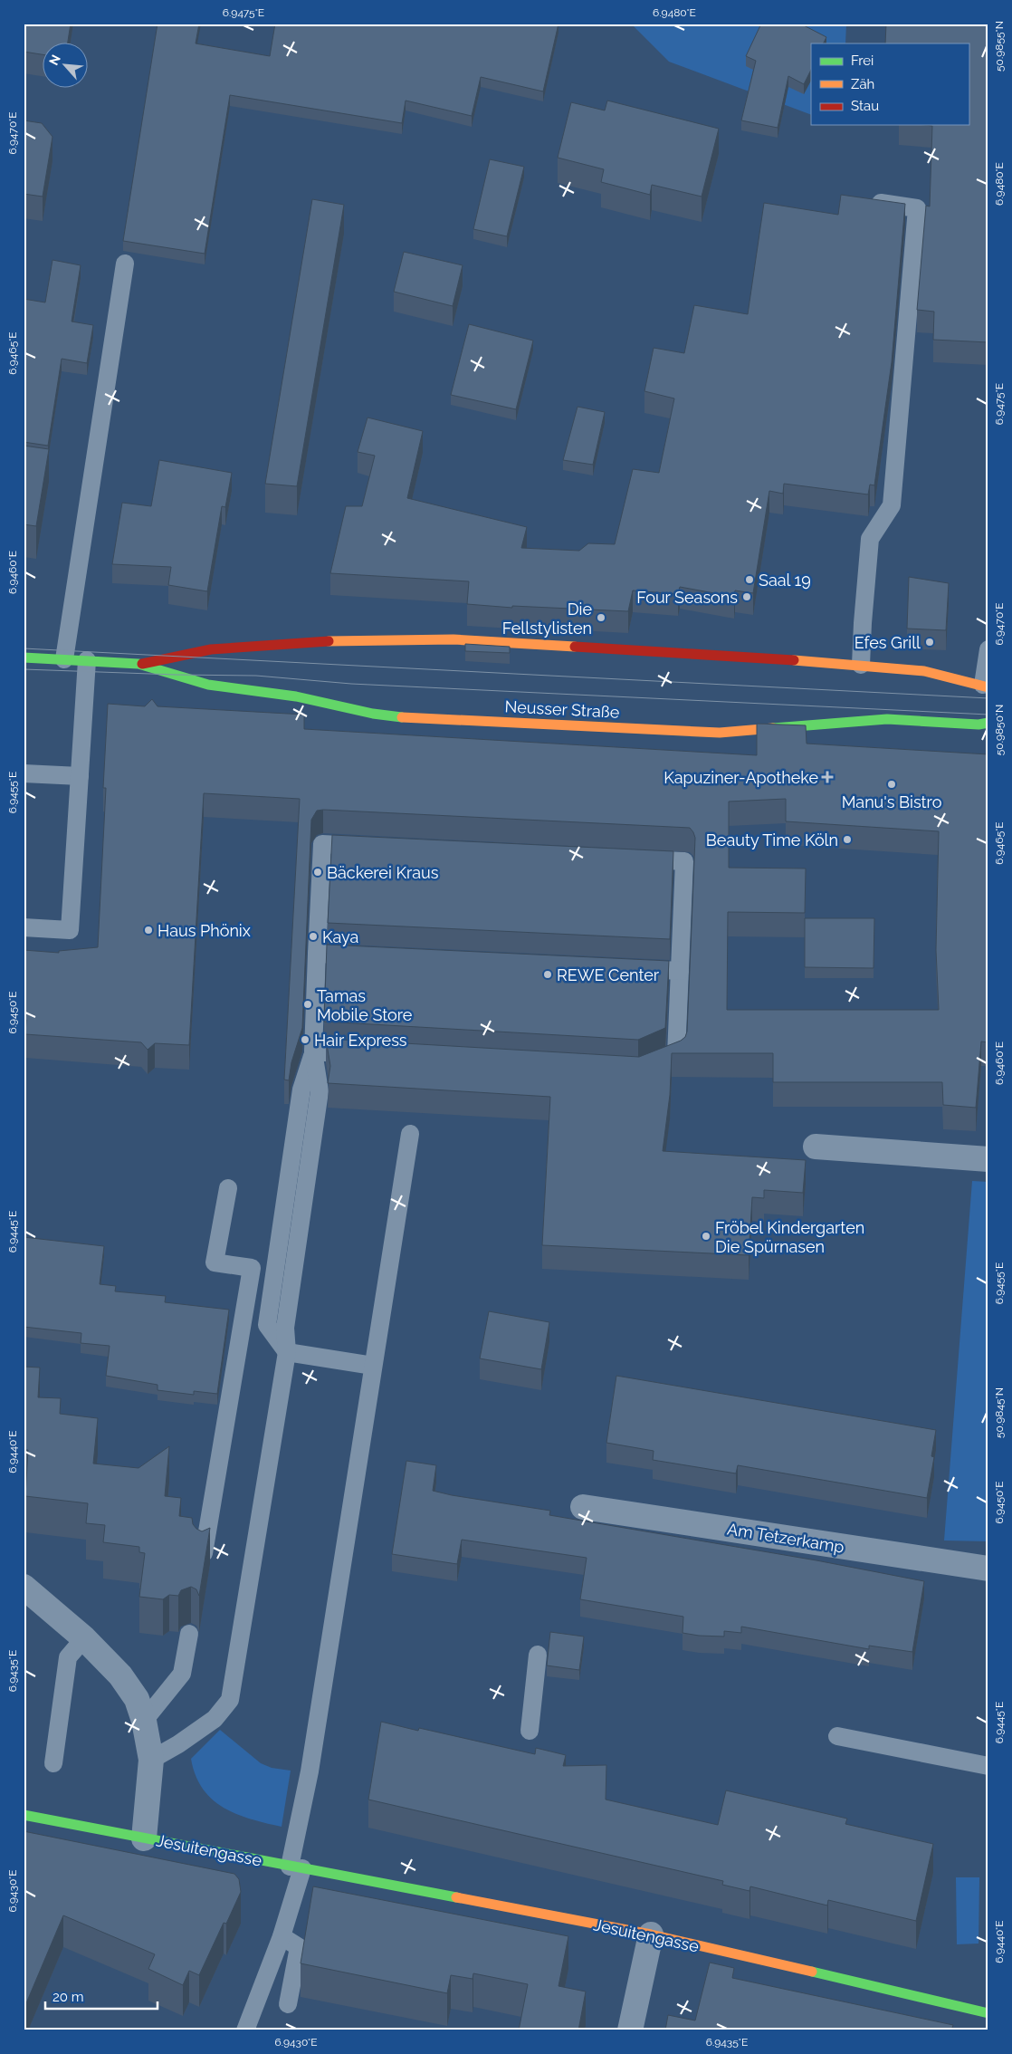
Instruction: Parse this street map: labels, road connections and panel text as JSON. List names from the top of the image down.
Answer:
{
  "streets": {
    "main road": ["Neusser Straße", "Jesuitengasse"],
    "street": ["Am Tetzerkamp"]
  },
  "places": {
    "other": [
      "Saal 19",
      "Four Seasons",
      "Die Fellstylisten",
      "Efes Grill",
      "Manu's Bistro",
      "Beauty Time Köln",
      "Bäckerei Kraus",
      "Haus Phönix",
      "Kaya",
      "REWE Center",
      "Tamas Mobile Store",
      "Hair Express",
      "Fröbel Kindergarten Die Spürnasen"
    ],
    "health": ["Kapuziner-Apotheke"]
  },
  "legend": ["Frei", "Zäh", "Stau"],
  "scale_bar": "20 m",
  "north": "top left",
  "coordinates": [
    "6.9475°E",
    "6.9480°E",
    "50.9855°N",
    "6.9470°E",
    "6.9465°E",
    "6.9460°E",
    "50.9850°N",
    "6.9455°E",
    "6.9450°E",
    "6.9445°E",
    "50.9845°N",
    "6.9440°E",
    "6.9435°E",
    "6.9430°E"
  ]
}
